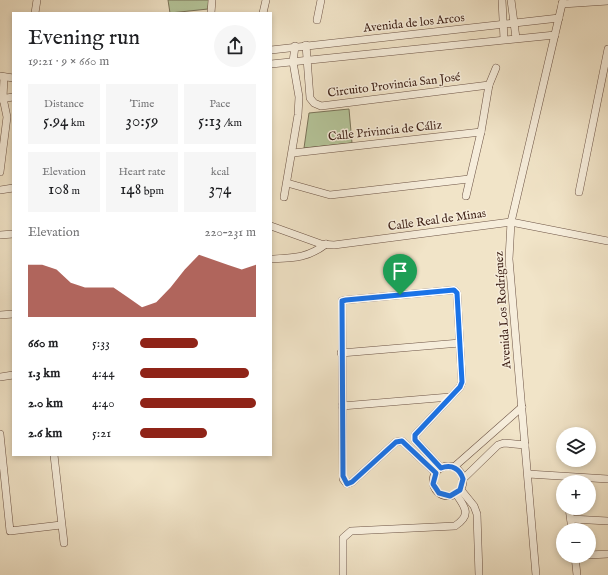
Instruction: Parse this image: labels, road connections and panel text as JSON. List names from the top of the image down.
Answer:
{
  "streets": {
    "street": [
      "Avenida de los Arcos",
      "Circuito Provincia San José",
      "Calle Privincia de Cáliz",
      "Calle Real de Minas",
      "Avenida Los Rodríguez"
    ]
  },
  "crossings": [
    ["Avenida de los Arcos", "Circuito Provincia San José"],
    ["Avenida de los Arcos", "Avenida Los Rodríguez"],
    ["Calle Real de Minas", "Avenida Los Rodríguez"]
  ],
  "page": {
    "heading": ["Evening run", "19:21 · 9 × 660 m"],
    "stats": [
      ["Distance", "5.94 km"],
      ["Time", "30:59"],
      ["Pace", "5:13 /km"],
      ["Elevation", "108 m"],
      ["Heart rate", "148 bpm"],
      ["kcal", "374"]
    ],
    "chart": ["Elevation", "220–231 m"],
    "list": [
      {
        "name": "660 m",
        "note": "5:33"
      },
      {
        "name": "1.3 km",
        "note": "4:44"
      },
      {
        "name": "2.0 km",
        "note": "4:40"
      },
      {
        "name": "2.6 km",
        "note": "5:21"
      }
    ],
    "map_buttons": ["+", "−"]
  }
}
